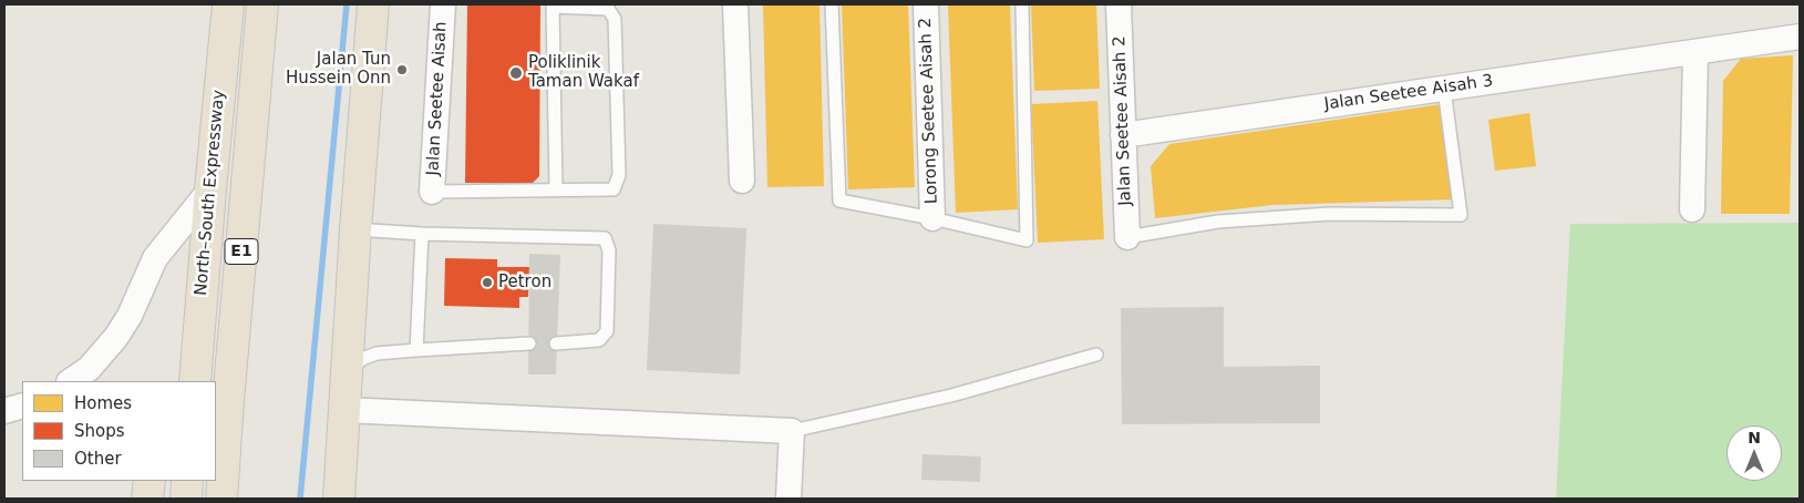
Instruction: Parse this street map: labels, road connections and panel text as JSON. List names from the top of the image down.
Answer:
{
  "streets": {
    "highway": ["North–South Expressway", "E1"],
    "street": [
      "Jalan Seetee Aisah 3",
      "Jalan Seetee Aisah",
      "Lorong Seetee Aisah 2",
      "Jalan Seetee Aisah 2"
    ]
  },
  "crossings": [
    ["Jalan Seetee Aisah 3", "Jalan Seetee Aisah 2"]
  ],
  "places": ["Jalan Tun Hussein Onn", "Poliklinik Taman Wakaf", "Petron"],
  "legend": ["Homes", "Shops", "Other"],
  "north": "top"
}
